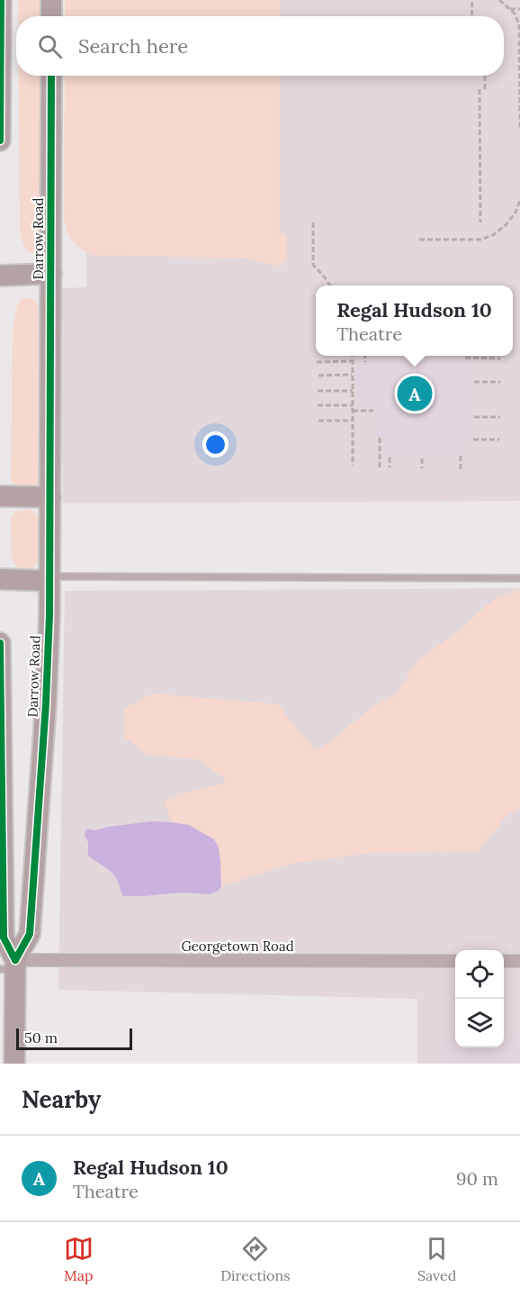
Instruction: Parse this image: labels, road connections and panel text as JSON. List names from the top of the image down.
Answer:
{
  "streets": {
    "main road": ["Darrow Road"],
    "street": ["Georgetown Road"]
  },
  "crossings": [
    ["Darrow Road", "Georgetown Road"]
  ],
  "scale_bar": "50 m",
  "page": {
    "search": "Search here",
    "popup": ["Regal Hudson 10", "Theatre"],
    "pins": "A",
    "scale": "50 m",
    "heading": "Nearby",
    "list": [
      {
        "mark": "A",
        "name": "Regal Hudson 10",
        "note": "Theatre",
        "value": "90 m"
      }
    ],
    "nav": ["Map", "Directions", "Saved"]
  }
}
